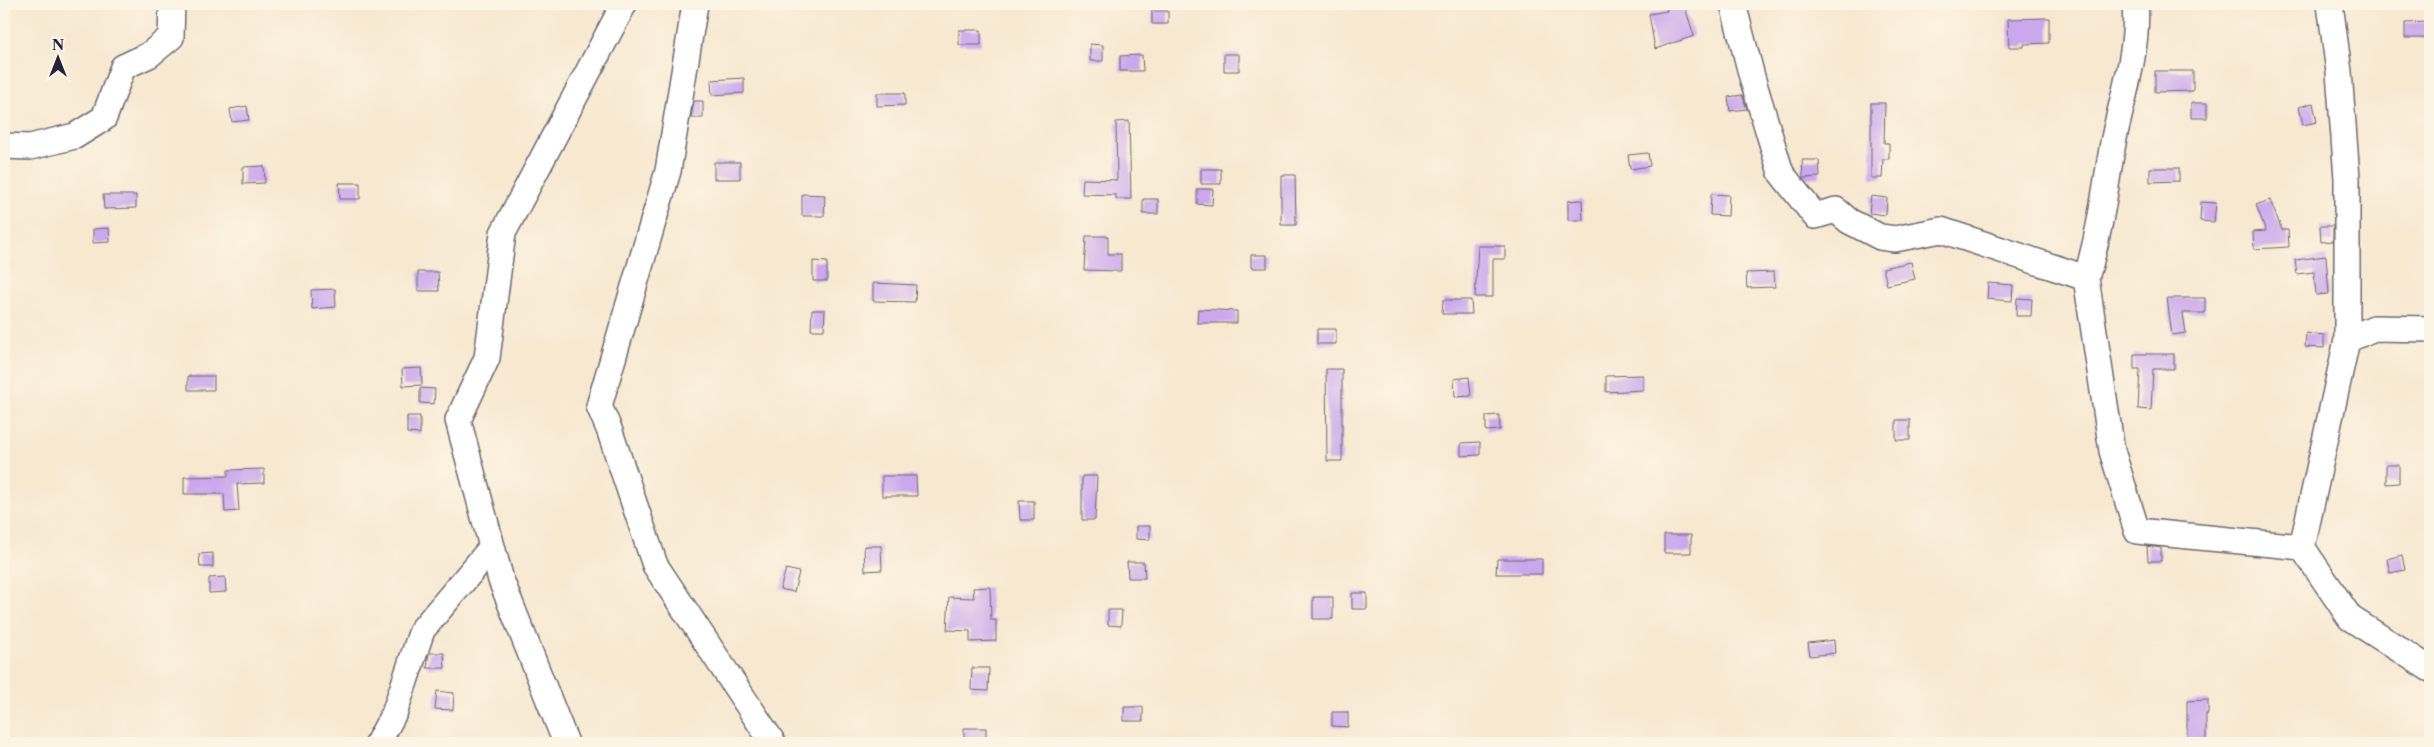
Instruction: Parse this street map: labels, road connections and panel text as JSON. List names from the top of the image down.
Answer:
{
  "north": "top"
}
